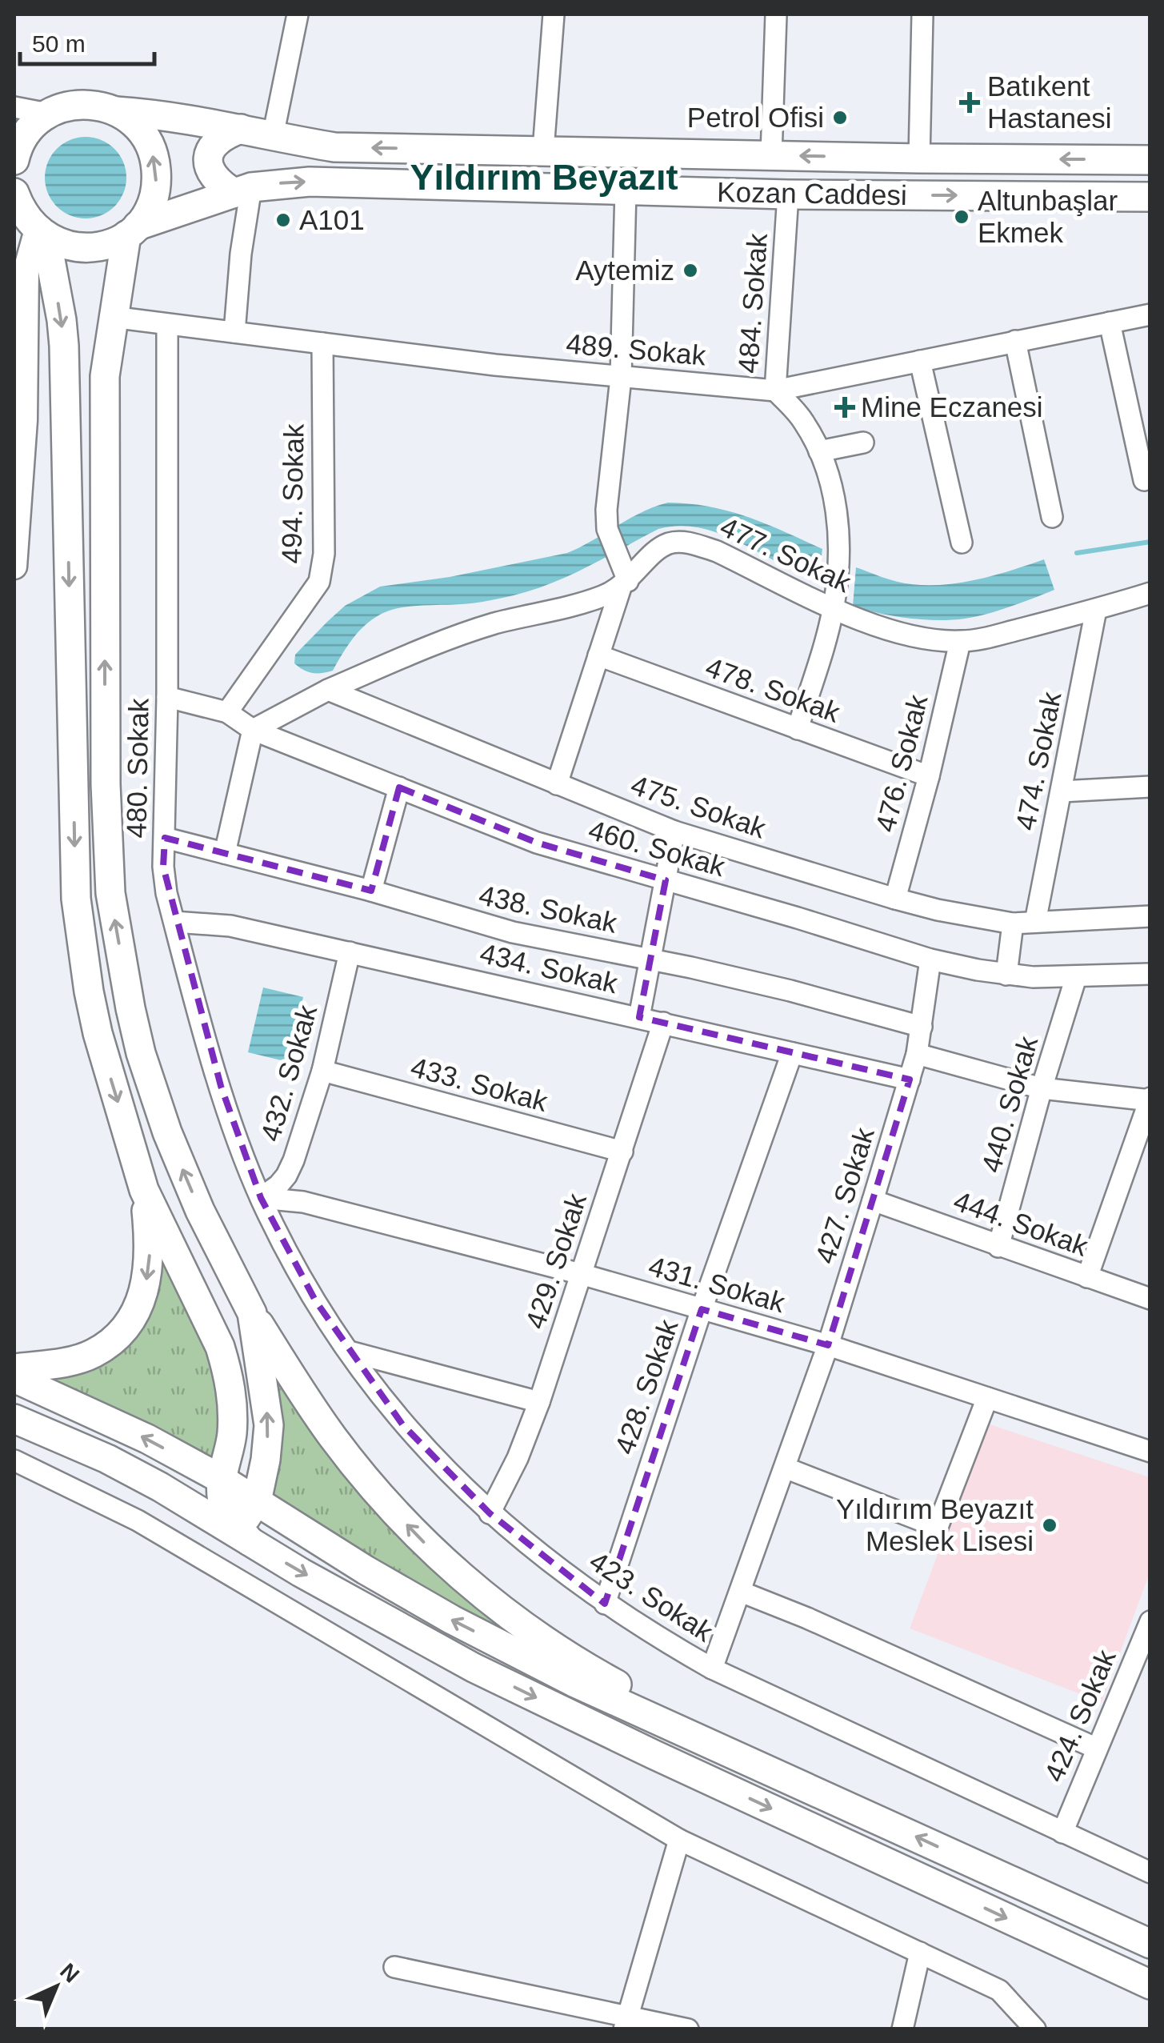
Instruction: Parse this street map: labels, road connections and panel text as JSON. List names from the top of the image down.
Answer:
{
  "streets": {
    "highway": ["Kozan Caddesi"],
    "street": [
      "484. Sokak",
      "489. Sokak",
      "494. Sokak",
      "477. Sokak",
      "478. Sokak",
      "474. Sokak",
      "476. Sokak",
      "480. Sokak",
      "475. Sokak",
      "460. Sokak",
      "438. Sokak",
      "434. Sokak",
      "432. Sokak",
      "433. Sokak",
      "440. Sokak",
      "427. Sokak",
      "444. Sokak",
      "429. Sokak",
      "431. Sokak",
      "428. Sokak",
      "423. Sokak",
      "424. Sokak"
    ]
  },
  "crossings": [
    ["Kozan Caddesi", "484. Sokak"],
    ["484. Sokak", "489. Sokak"],
    ["484. Sokak", "477. Sokak"],
    ["484. Sokak", "478. Sokak"],
    ["489. Sokak", "494. Sokak"],
    ["489. Sokak", "480. Sokak"],
    ["494. Sokak", "460. Sokak"],
    ["477. Sokak", "474. Sokak"],
    ["477. Sokak", "476. Sokak"],
    ["477. Sokak", "475. Sokak"],
    ["478. Sokak", "476. Sokak"],
    ["474. Sokak", "475. Sokak"],
    ["476. Sokak", "475. Sokak"],
    ["480. Sokak", "460. Sokak"],
    ["480. Sokak", "438. Sokak"],
    ["480. Sokak", "434. Sokak"],
    ["480. Sokak", "432. Sokak"],
    ["480. Sokak", "431. Sokak"],
    ["480. Sokak", "423. Sokak"],
    ["460. Sokak", "440. Sokak"],
    ["460. Sokak", "427. Sokak"],
    ["438. Sokak", "427. Sokak"],
    ["434. Sokak", "432. Sokak"],
    ["434. Sokak", "427. Sokak"],
    ["434. Sokak", "429. Sokak"],
    ["434. Sokak", "428. Sokak"],
    ["432. Sokak", "433. Sokak"],
    ["432. Sokak", "431. Sokak"],
    ["432. Sokak", "423. Sokak"],
    ["433. Sokak", "429. Sokak"],
    ["440. Sokak", "444. Sokak"],
    ["427. Sokak", "444. Sokak"],
    ["427. Sokak", "431. Sokak"],
    ["427. Sokak", "423. Sokak"],
    ["429. Sokak", "431. Sokak"],
    ["429. Sokak", "423. Sokak"],
    ["431. Sokak", "428. Sokak"],
    ["431. Sokak", "423. Sokak"],
    ["428. Sokak", "423. Sokak"],
    ["423. Sokak", "424. Sokak"]
  ],
  "districts": ["Yıldırım Beyazıt"],
  "places": {
    "health": ["Batıkent Hastanesi", "Mine Eczanesi"],
    "other": [
      "Petrol Ofisi",
      "Altunbaşlar Ekmek",
      "A101",
      "Aytemiz",
      "Yıldırım Beyazıt Meslek Lisesi"
    ]
  },
  "scale_bar": "50 m",
  "north": "top right"
}
